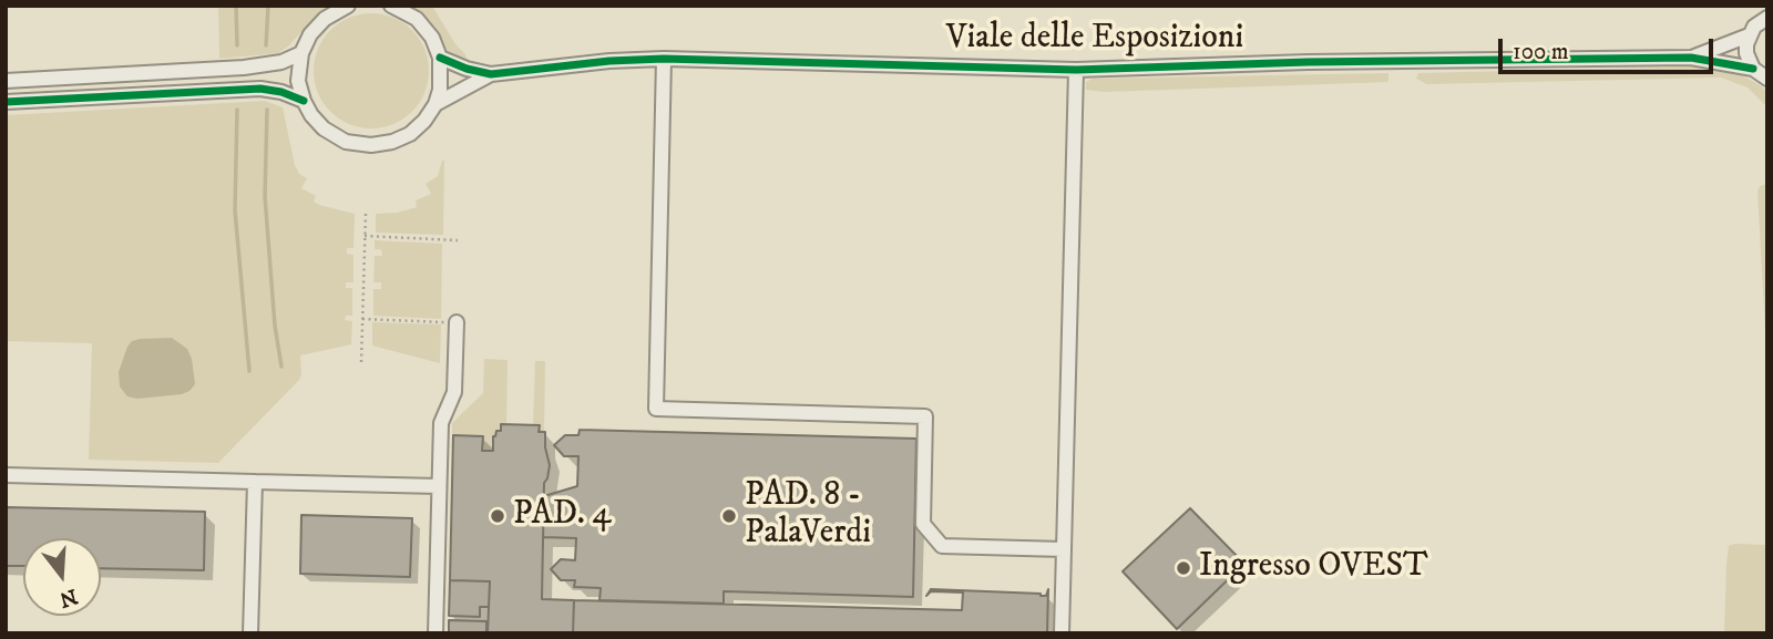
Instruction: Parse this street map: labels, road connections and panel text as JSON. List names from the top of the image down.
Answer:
{
  "streets": {
    "street": ["Viale delle Esposizioni"]
  },
  "places": ["PAD. 4", "PAD. 8 - PalaVerdi", "Ingresso OVEST"],
  "scale_bar": "100 m",
  "north": "bottom"
}
